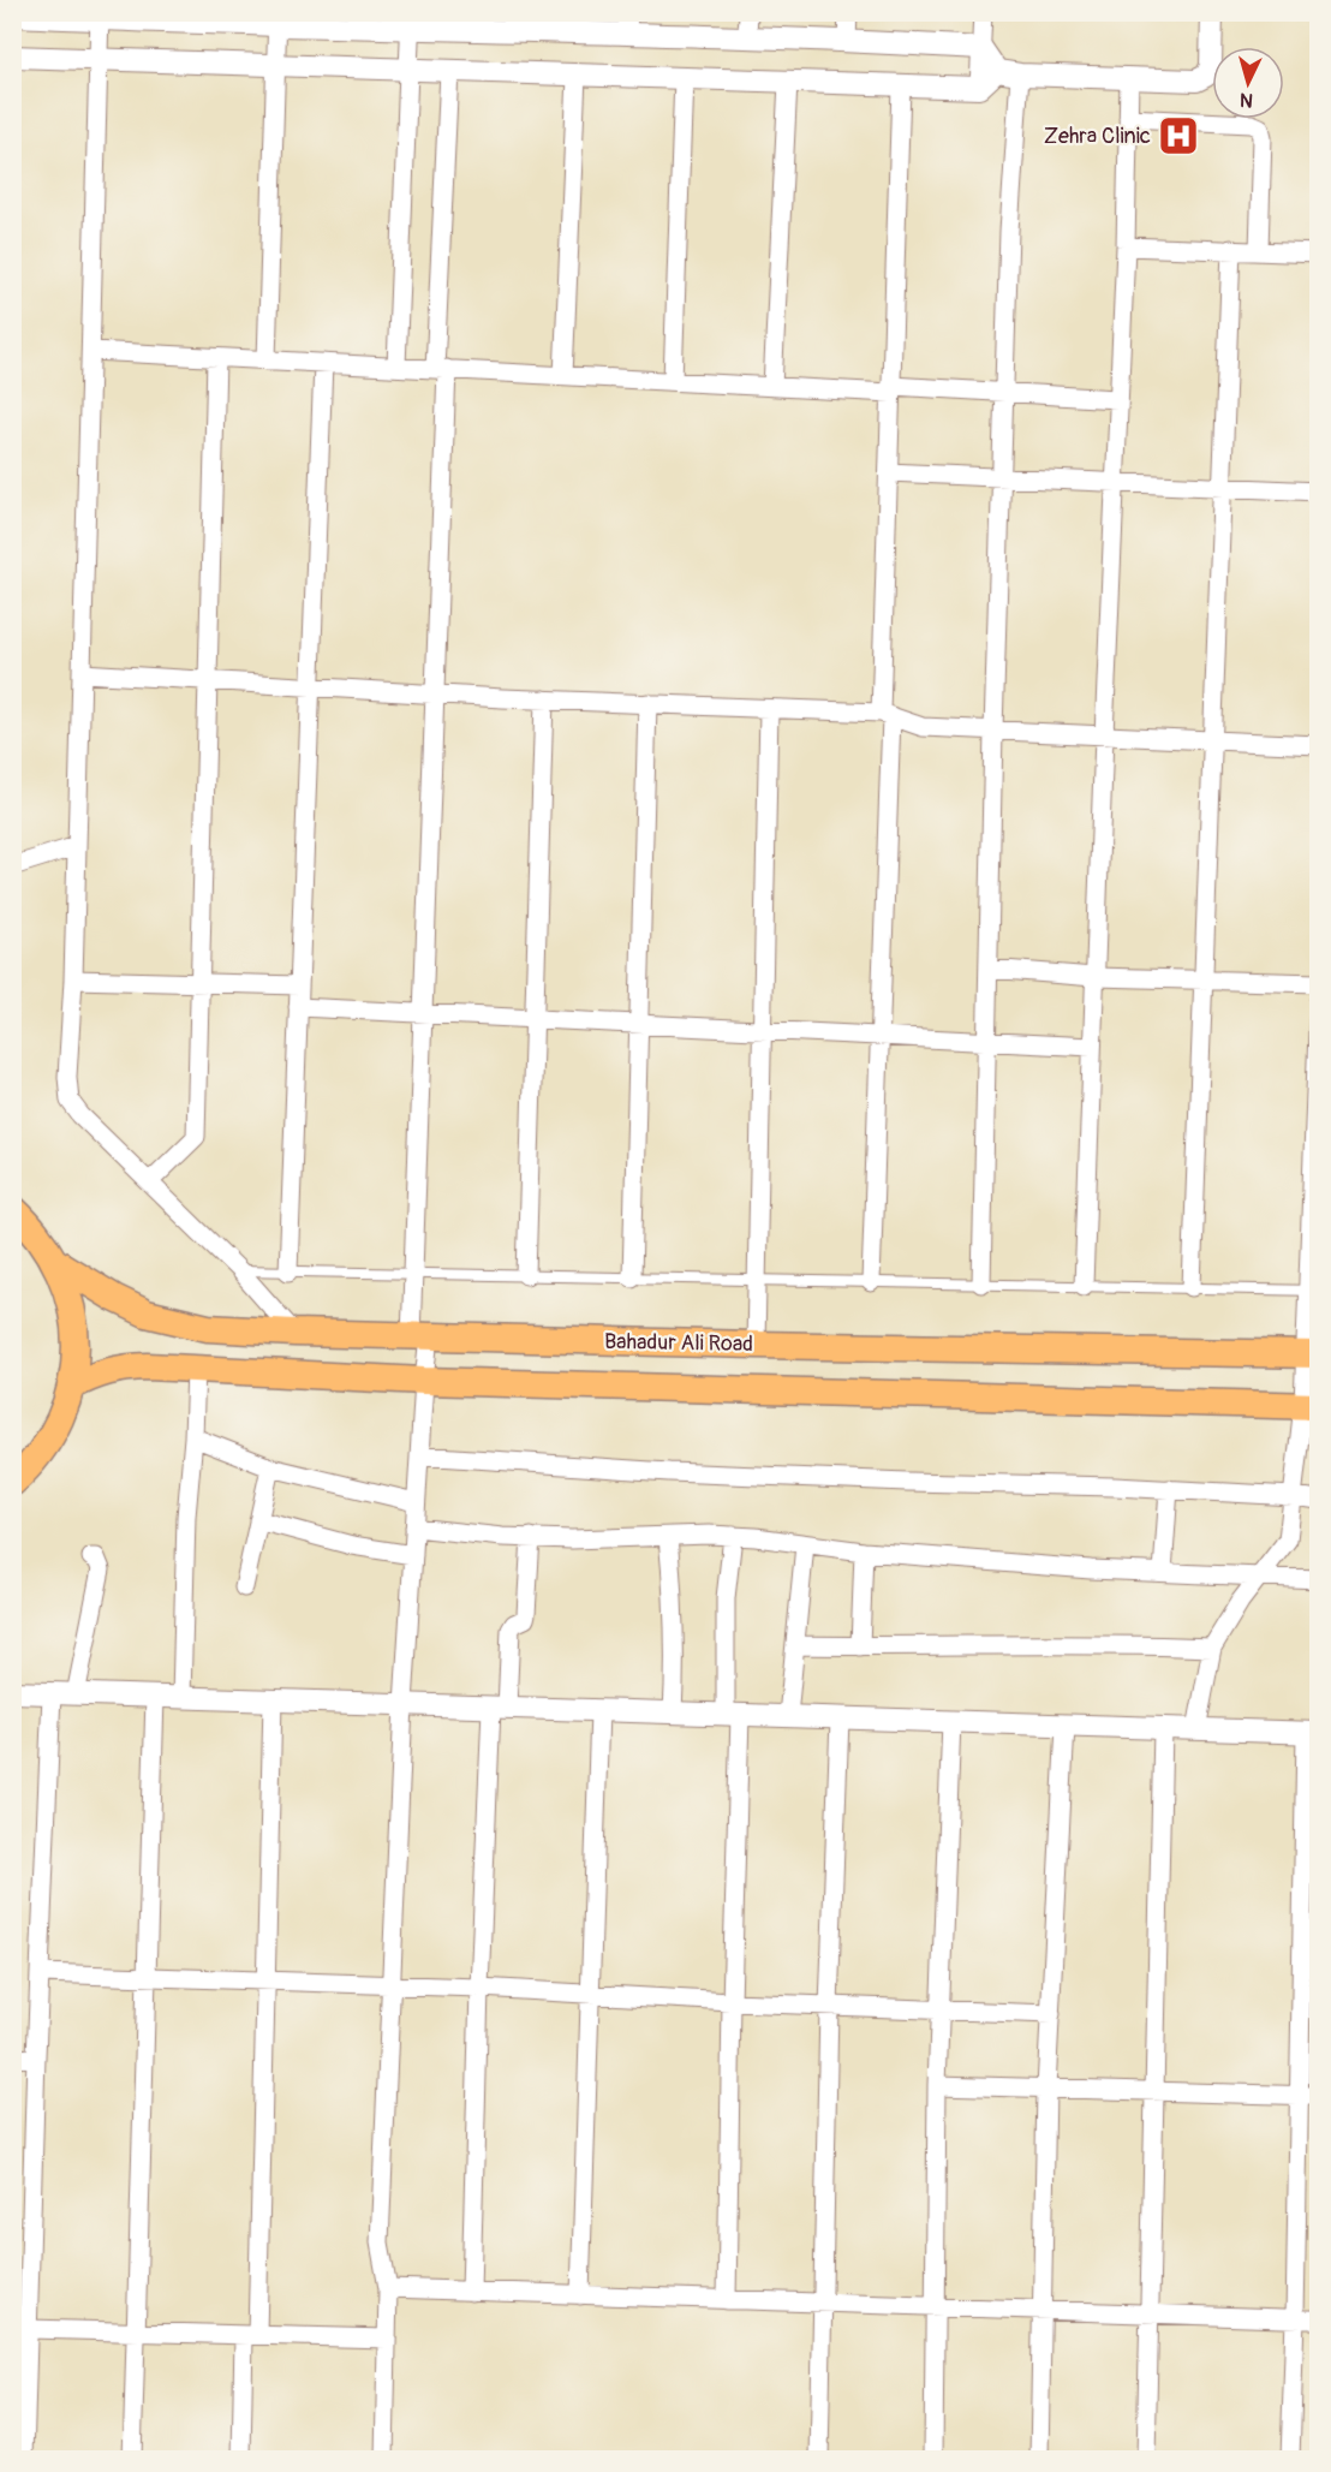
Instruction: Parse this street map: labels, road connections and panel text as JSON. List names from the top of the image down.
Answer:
{
  "streets": {
    "main road": ["Bahadur Ali Road"]
  },
  "places": {
    "hospital": ["Zehra Clinic"]
  },
  "north": "bottom"
}
